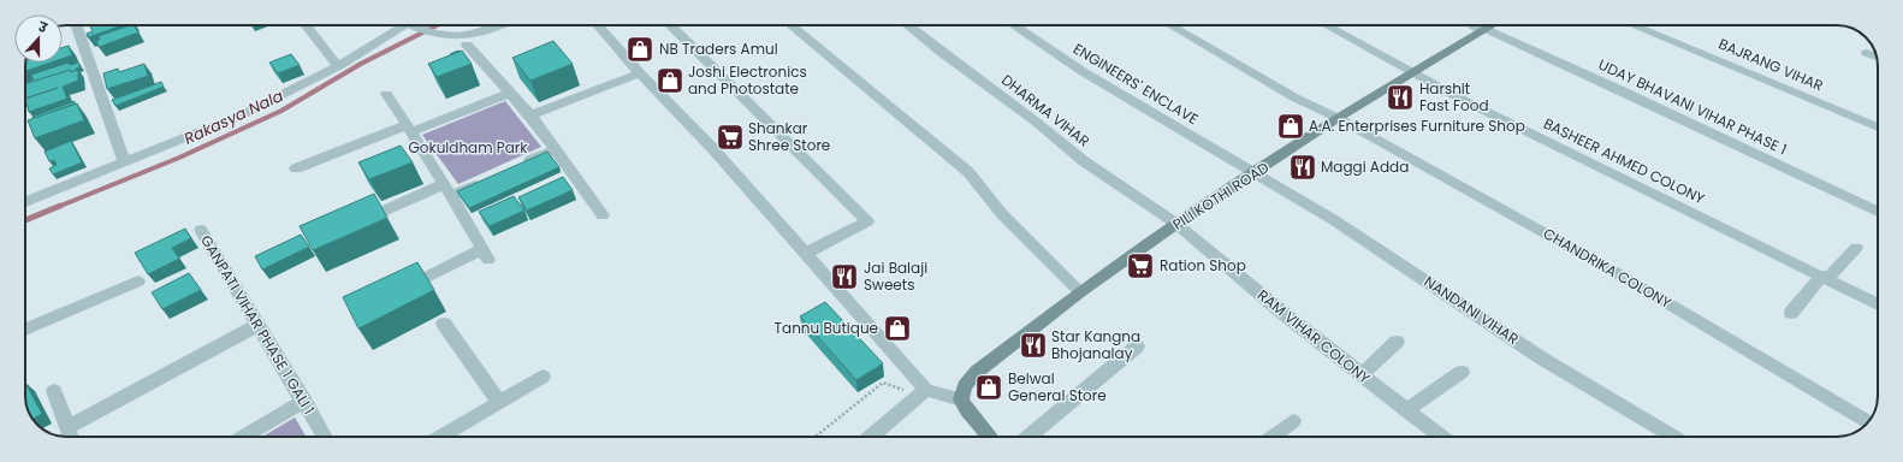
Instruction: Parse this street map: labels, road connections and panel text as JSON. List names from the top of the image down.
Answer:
{
  "streets": {
    "street": [
      "BAJRANG VIHAR",
      "ENGINEERS' ENCLAVE",
      "UDAY BHAVANI VIHAR PHASE 1",
      "DHARMA VIHAR",
      "BASHEER AHMED COLONY",
      "PILI KOTHI ROAD",
      "CHANDRIKA COLONY",
      "NANDANI VIHAR",
      "GANPATI VIHAR PHASE 1 GALI 1",
      "RAM VIHAR COLONY"
    ]
  },
  "crossings": [
    ["ENGINEERS' ENCLAVE", "PILI KOTHI ROAD"],
    ["ENGINEERS' ENCLAVE", "NANDANI VIHAR"],
    ["UDAY BHAVANI VIHAR PHASE 1", "PILI KOTHI ROAD"],
    ["DHARMA VIHAR", "PILI KOTHI ROAD"],
    ["DHARMA VIHAR", "RAM VIHAR COLONY"],
    ["BASHEER AHMED COLONY", "PILI KOTHI ROAD"],
    ["PILI KOTHI ROAD", "CHANDRIKA COLONY"],
    ["PILI KOTHI ROAD", "NANDANI VIHAR"],
    ["PILI KOTHI ROAD", "RAM VIHAR COLONY"]
  ],
  "water": ["Rakasya Nala"],
  "parks": ["Gokuldham Park"],
  "places": {
    "shop": [
      "NB Traders Amul",
      "Joshi Electronics and Photostate",
      "A.A. Enterprises Furniture Shop",
      "Tannu Butique",
      "Belwal General Store"
    ],
    "restaurant": [
      "Harshit Fast Food",
      "Maggi Adda",
      "Jai Balaji Sweets",
      "Star Kangna Bhojanalay"
    ],
    "supermarket": ["Shankar Shree Store", "Ration Shop"]
  },
  "north": "top"
}
